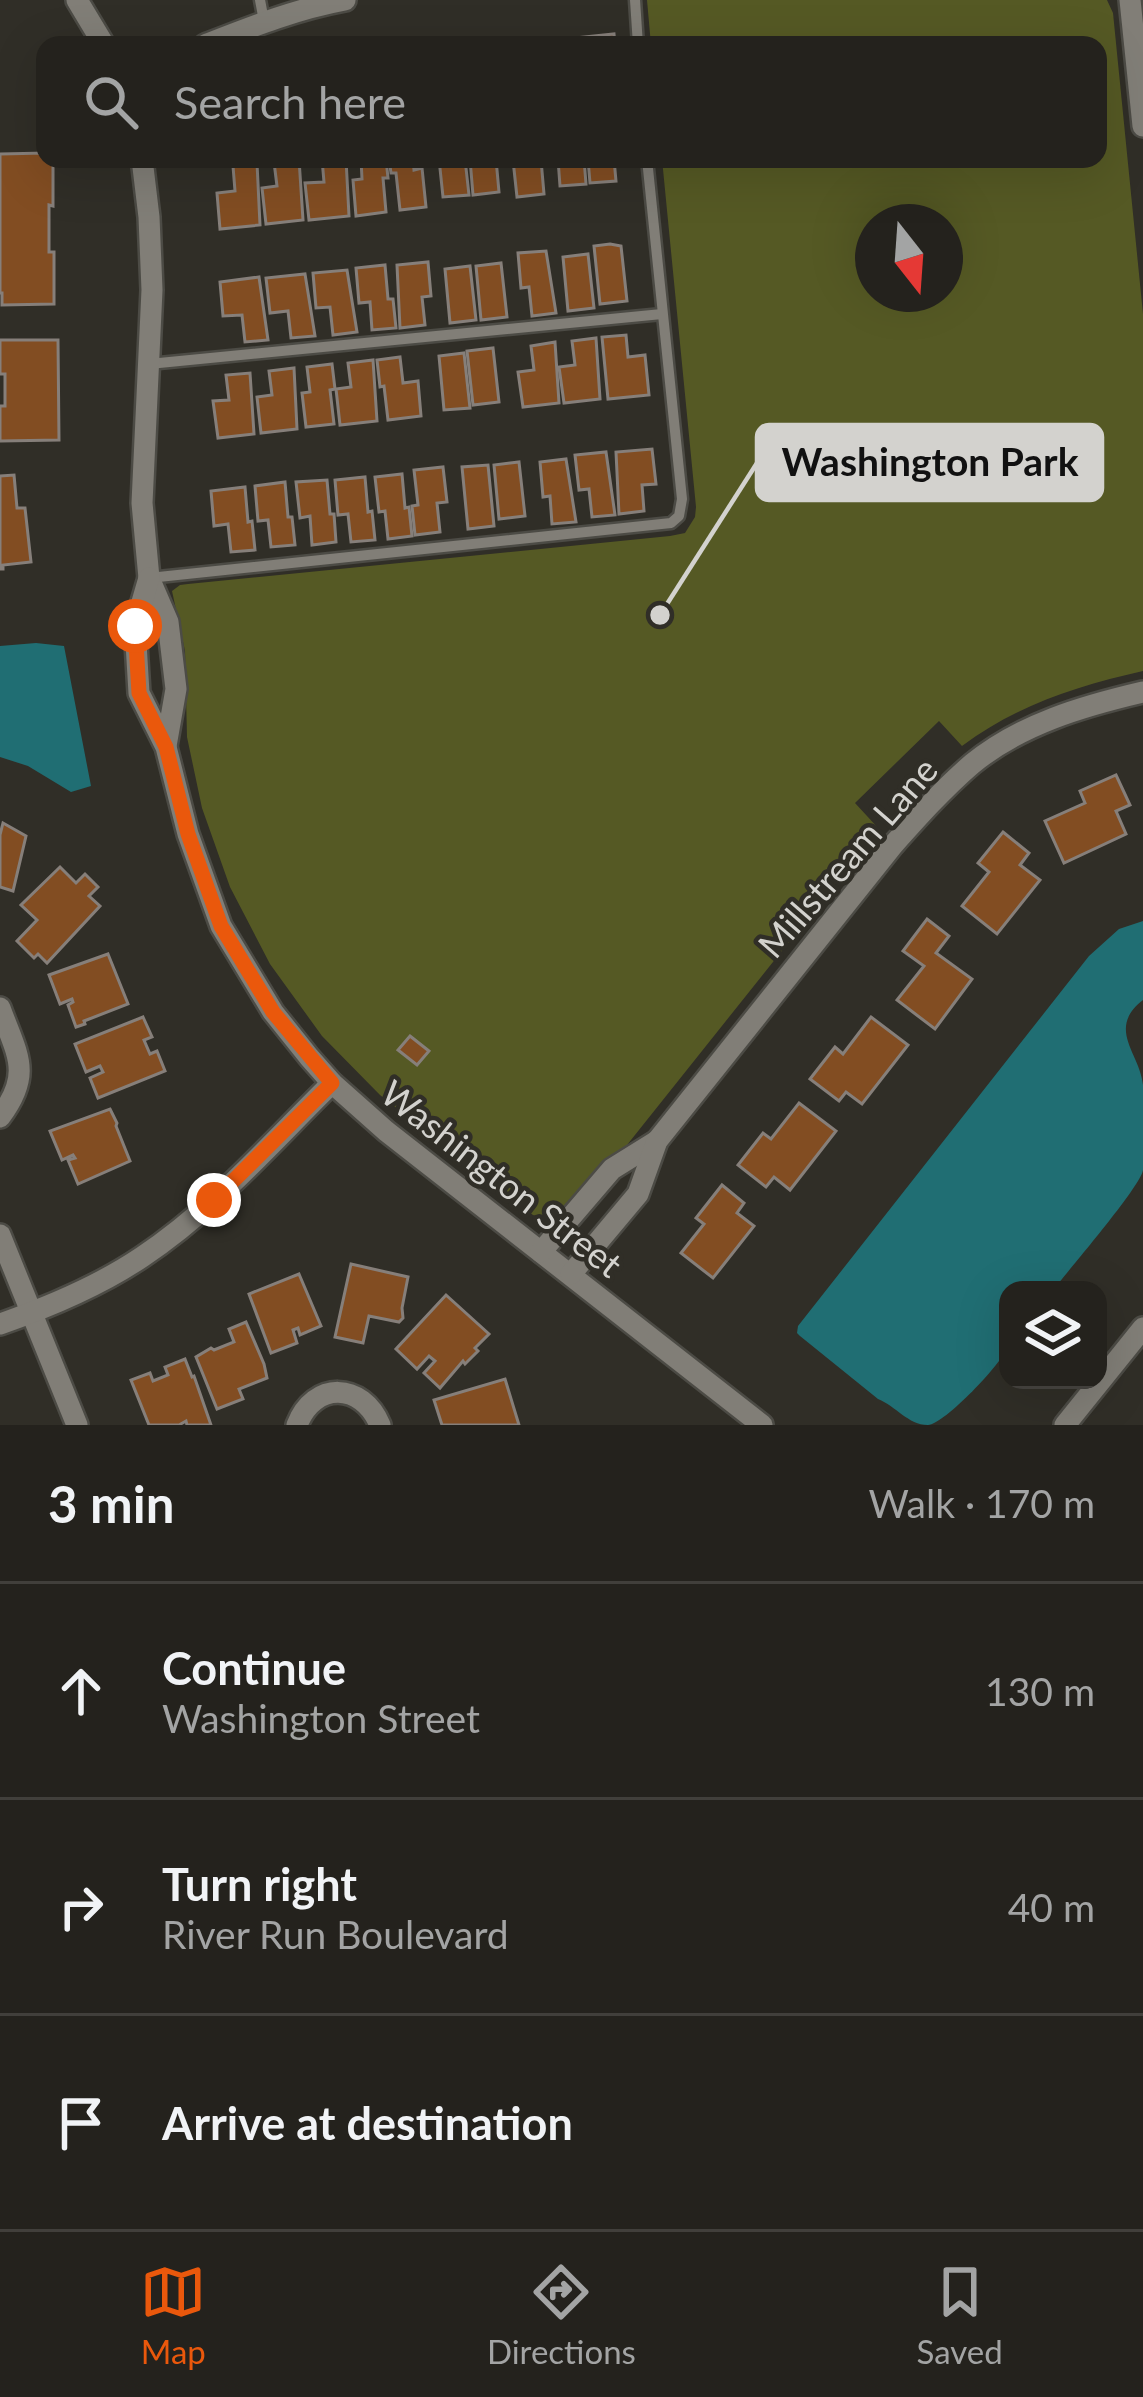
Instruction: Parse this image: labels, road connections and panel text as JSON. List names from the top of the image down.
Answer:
{
  "streets": {
    "street": ["Millstream Lane", "Washington Street"]
  },
  "crossings": [
    ["Millstream Lane", "Washington Street"]
  ],
  "places": ["Washington Park"],
  "north": "bottom",
  "page": {
    "search": "Search here",
    "heading": ["3 min", "Walk · 170 m"],
    "list": [
      ["Continue", "Washington Street", "130 m"],
      ["Turn right", "River Run Boulevard", "40 m"],
      "Arrive at destination"
    ],
    "nav": ["Map", "Directions", "Saved"]
  }
}
